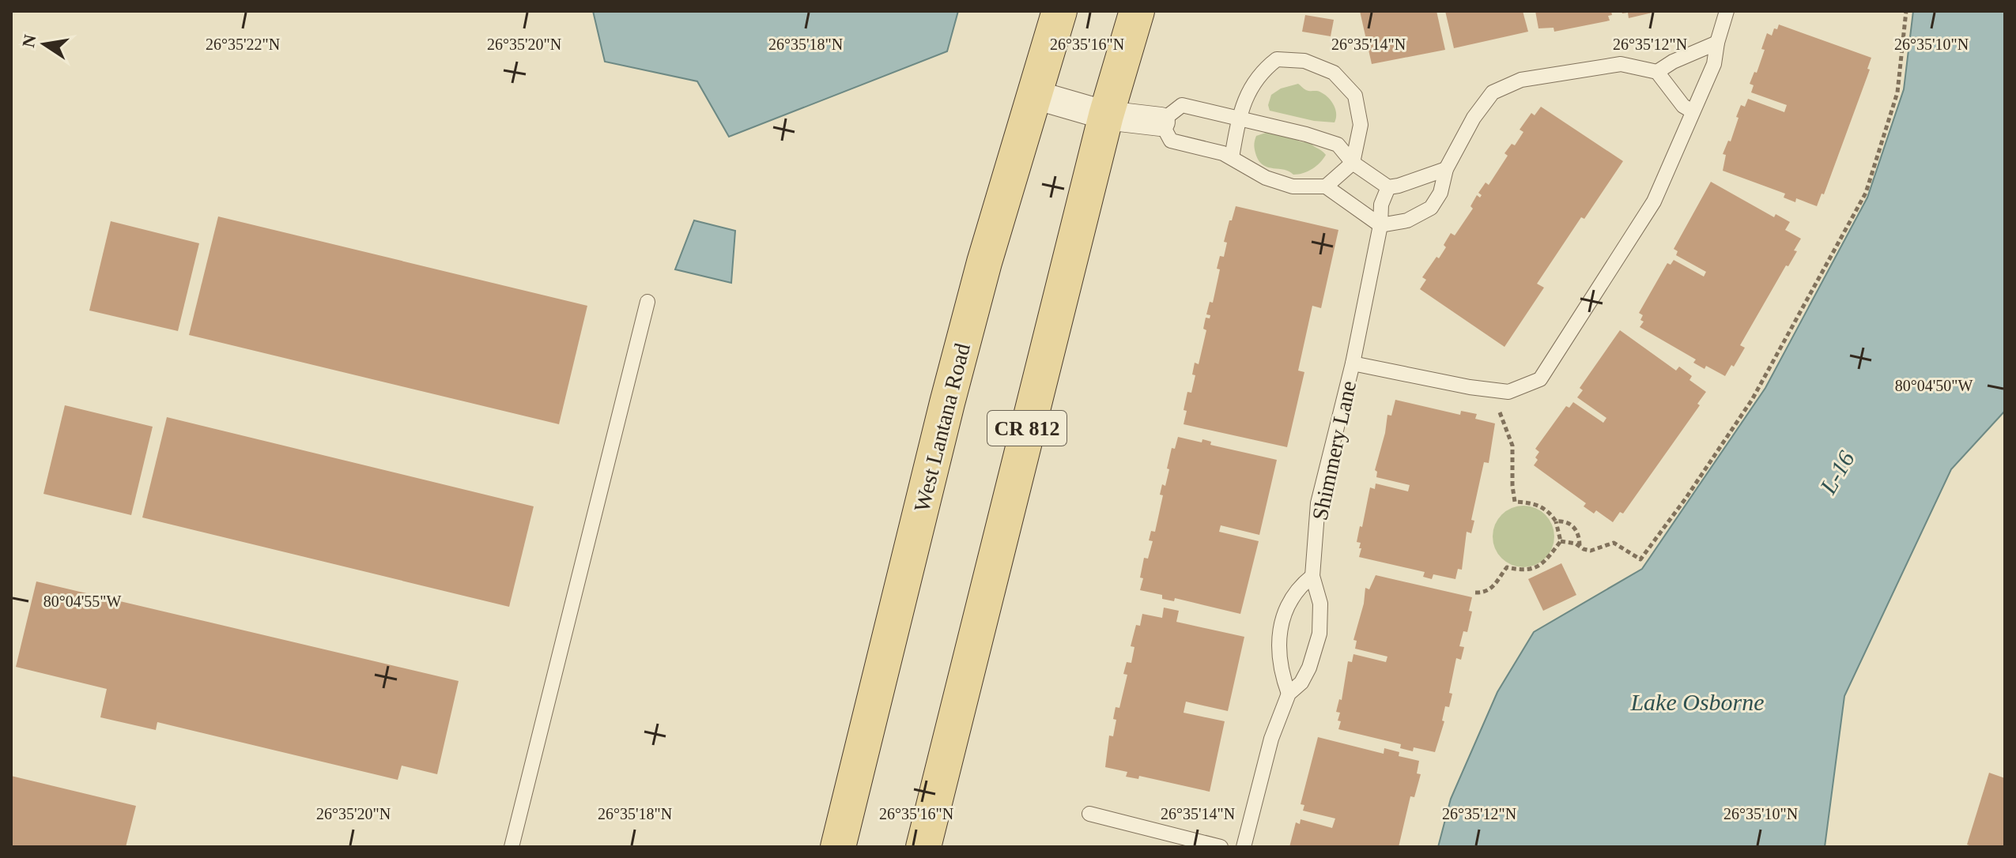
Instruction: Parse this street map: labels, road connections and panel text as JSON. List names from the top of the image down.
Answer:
{
  "streets": {
    "main road": ["West Lantana Road", "CR 812"],
    "lane": ["Shimmery Lane"]
  },
  "water": ["L-16", "Lake Osborne"],
  "north": "left",
  "coordinates": [
    "26°35'22\"N",
    "26°35'20\"N",
    "26°35'18\"N",
    "26°35'16\"N",
    "26°35'14\"N",
    "26°35'12\"N",
    "26°35'10\"N",
    "80°04'50\"W",
    "80°04'55\"W"
  ]
}
